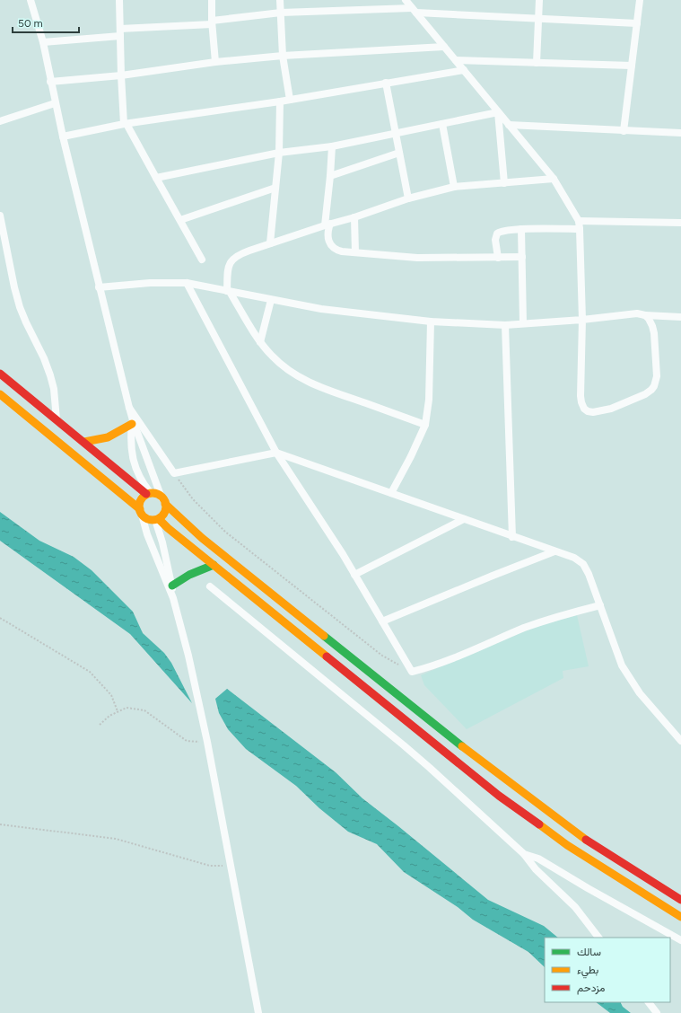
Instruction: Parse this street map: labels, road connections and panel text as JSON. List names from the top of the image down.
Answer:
{
  "legend": ["سالك", "بطيء", "مزدحم"],
  "scale_bar": "50 m"
}
